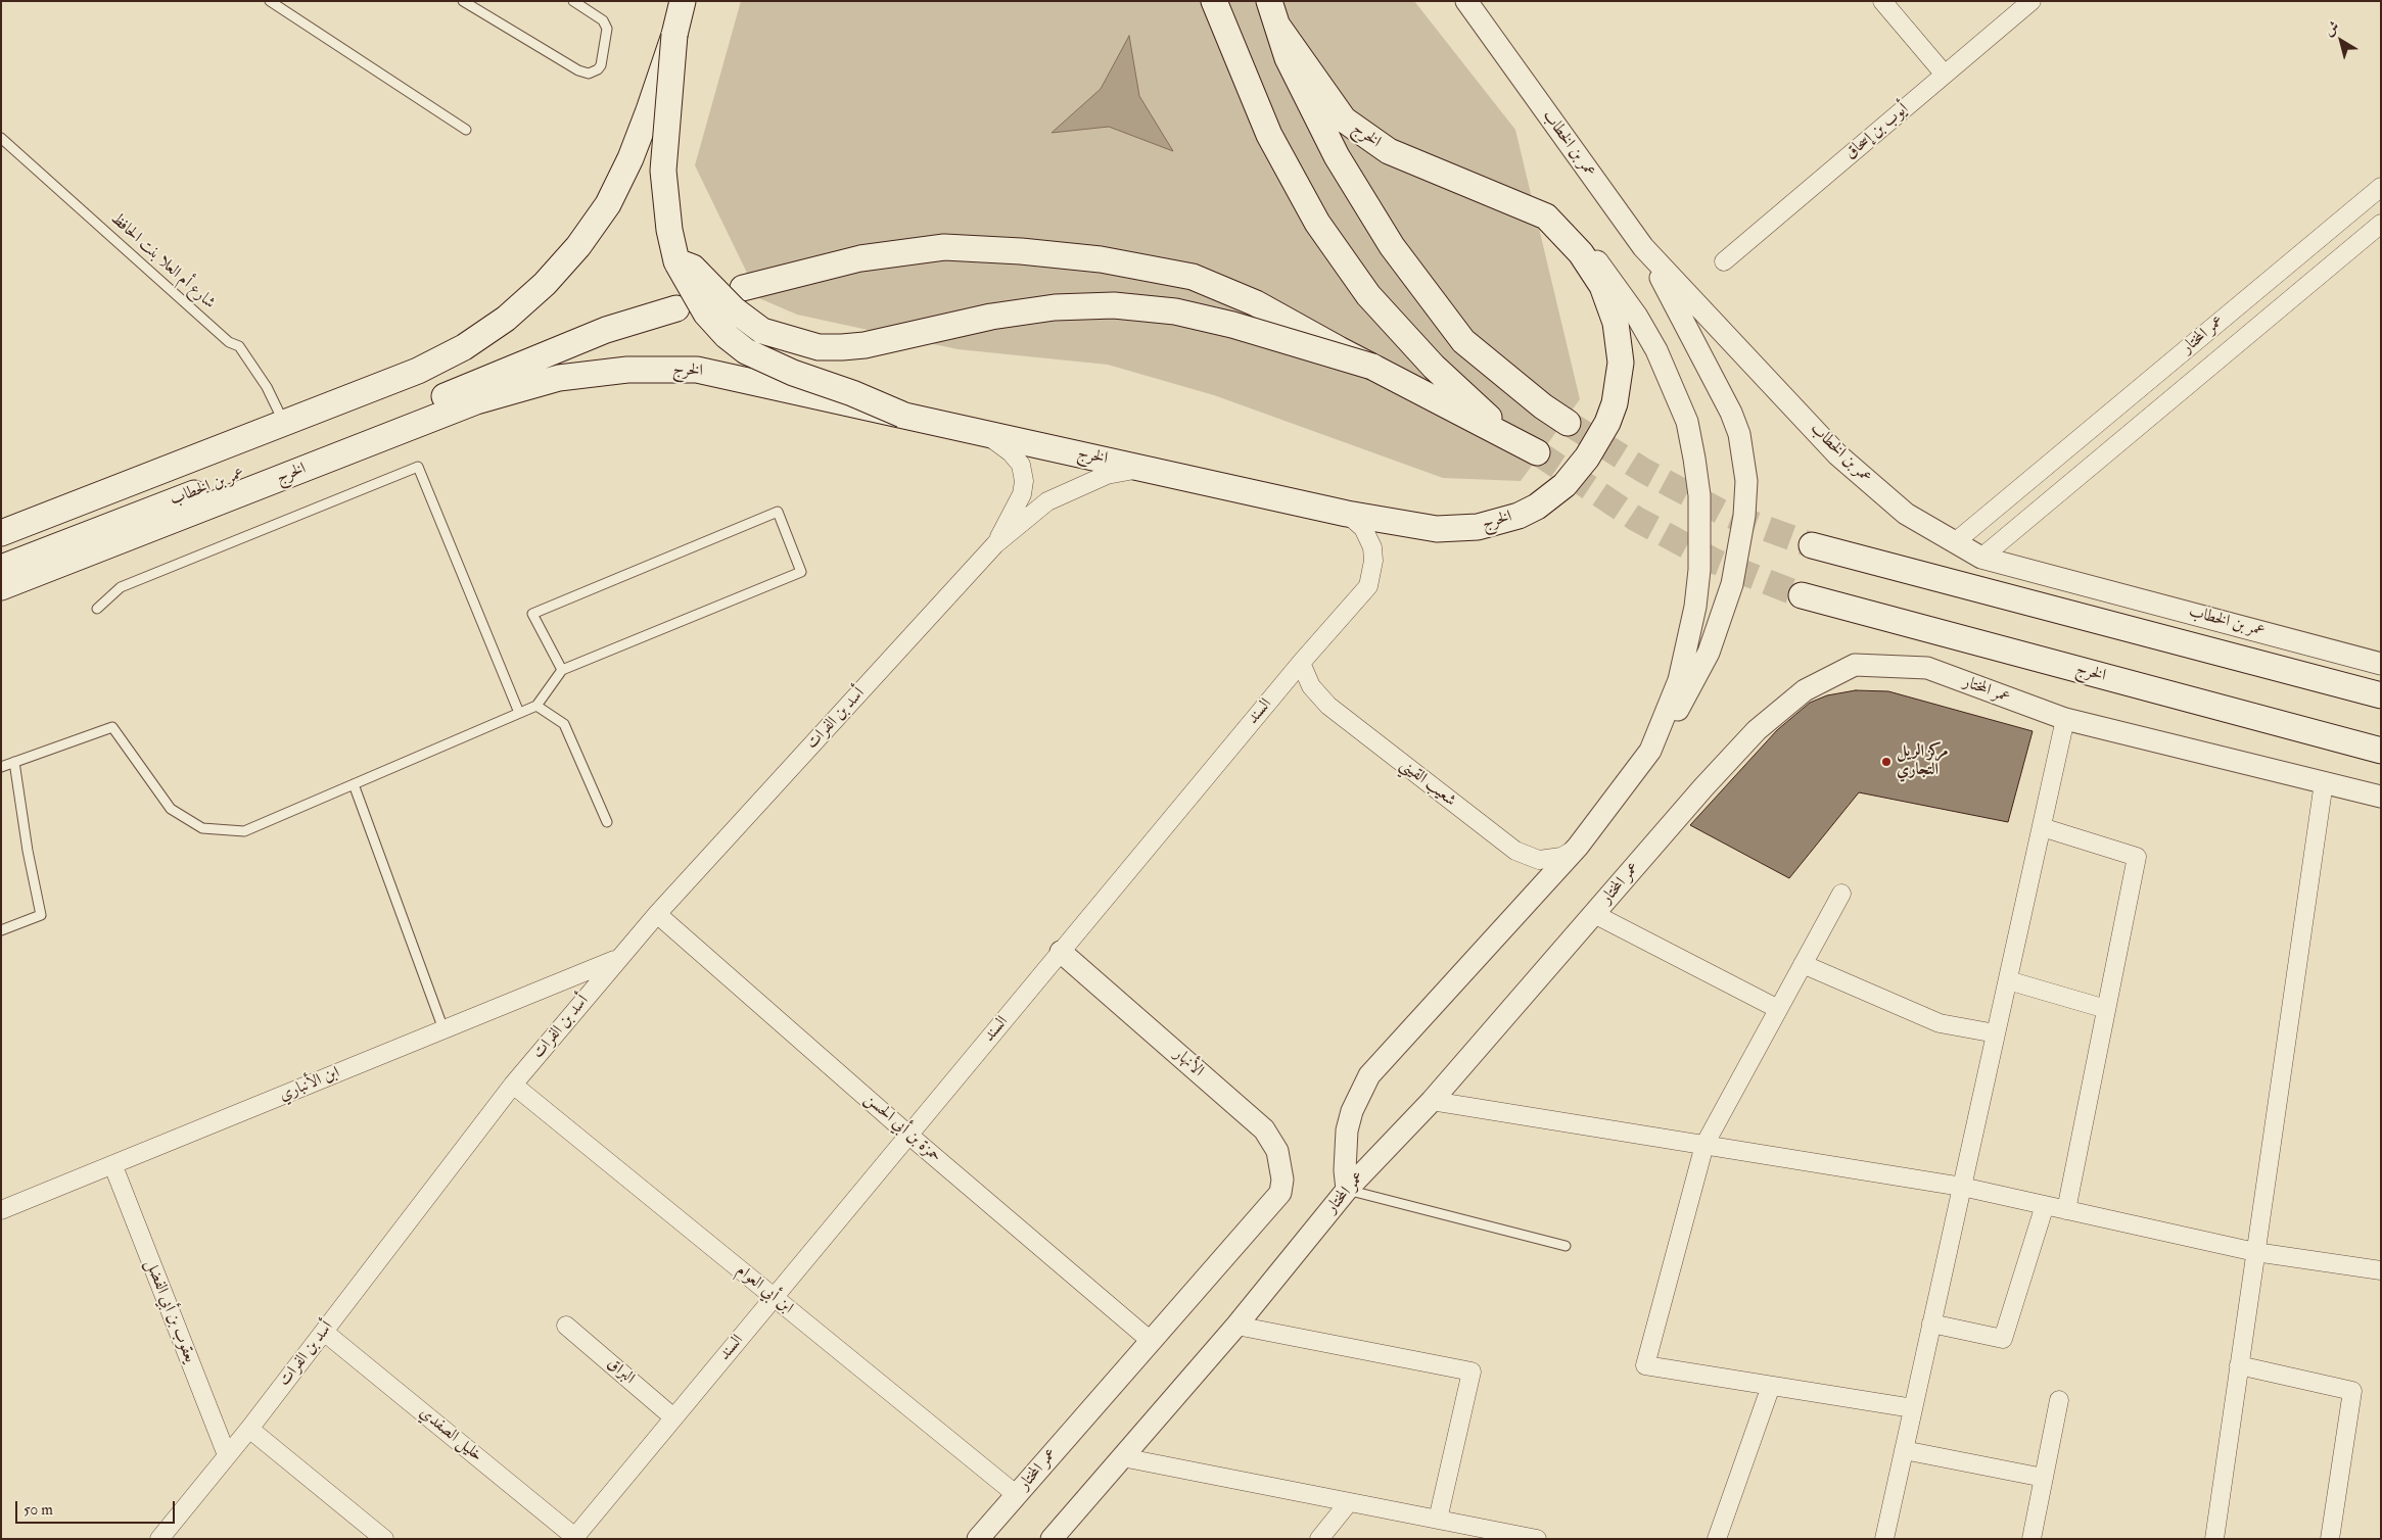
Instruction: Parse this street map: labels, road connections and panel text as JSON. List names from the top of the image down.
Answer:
{
  "streets": {
    "main road": ["الخرج", "عمر بن الخطاب"],
    "street": [
      "أيوب بن إسحاق",
      "عمر المختار",
      "السند",
      "أسد بن الفرات",
      "شعيب القيني",
      "الأنهار",
      "ابن الأنباري",
      "حمزة بن أبي الحسن",
      "ابن أبي العوام",
      "يعقوب بن أبي الفضل",
      "البراق",
      "خليل الصفدي"
    ],
    "lane": ["شارع أم العلا بنت الحافظ"]
  },
  "crossings": [
    ["الخرج", "السند"],
    ["الخرج", "أسد بن الفرات"],
    ["عمر بن الخطاب", "عمر المختار"],
    ["عمر المختار", "الأنهار"],
    ["عمر المختار", "حمزة بن أبي الحسن"],
    ["عمر المختار", "ابن أبي العوام"],
    ["السند", "شعيب القيني"],
    ["السند", "الأنهار"],
    ["السند", "حمزة بن أبي الحسن"],
    ["السند", "ابن أبي العوام"],
    ["السند", "البراق"],
    ["السند", "خليل الصفدي"],
    ["أسد بن الفرات", "ابن الأنباري"],
    ["أسد بن الفرات", "حمزة بن أبي الحسن"],
    ["أسد بن الفرات", "ابن أبي العوام"],
    ["أسد بن الفرات", "يعقوب بن أبي الفضل"],
    ["أسد بن الفرات", "خليل الصفدي"],
    ["ابن الأنباري", "يعقوب بن أبي الفضل"]
  ],
  "places": ["مركز الريل التجاري"],
  "scale_bar": "50 m",
  "north": "top left"
}
